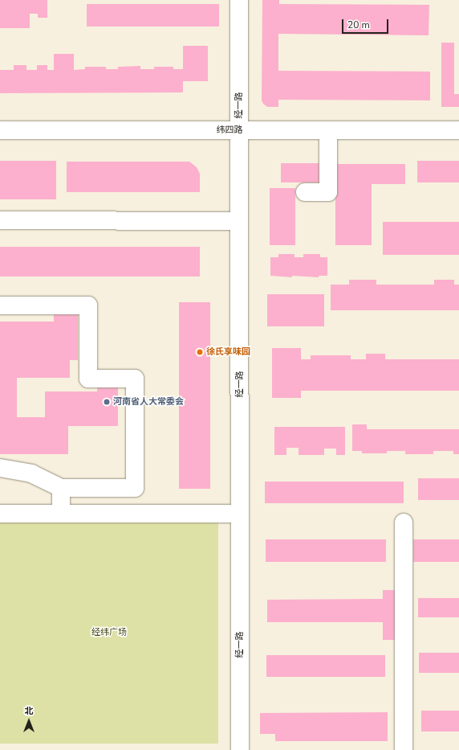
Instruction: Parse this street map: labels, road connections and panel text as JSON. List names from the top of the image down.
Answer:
{
  "streets": {
    "street": ["经一路", "纬四路"]
  },
  "crossings": [
    ["经一路", "纬四路"]
  ],
  "parks": ["经纬广场"],
  "places": ["徐氏享味园", "河南省人大常委会"],
  "scale_bar": "20 m",
  "north": "top"
}
